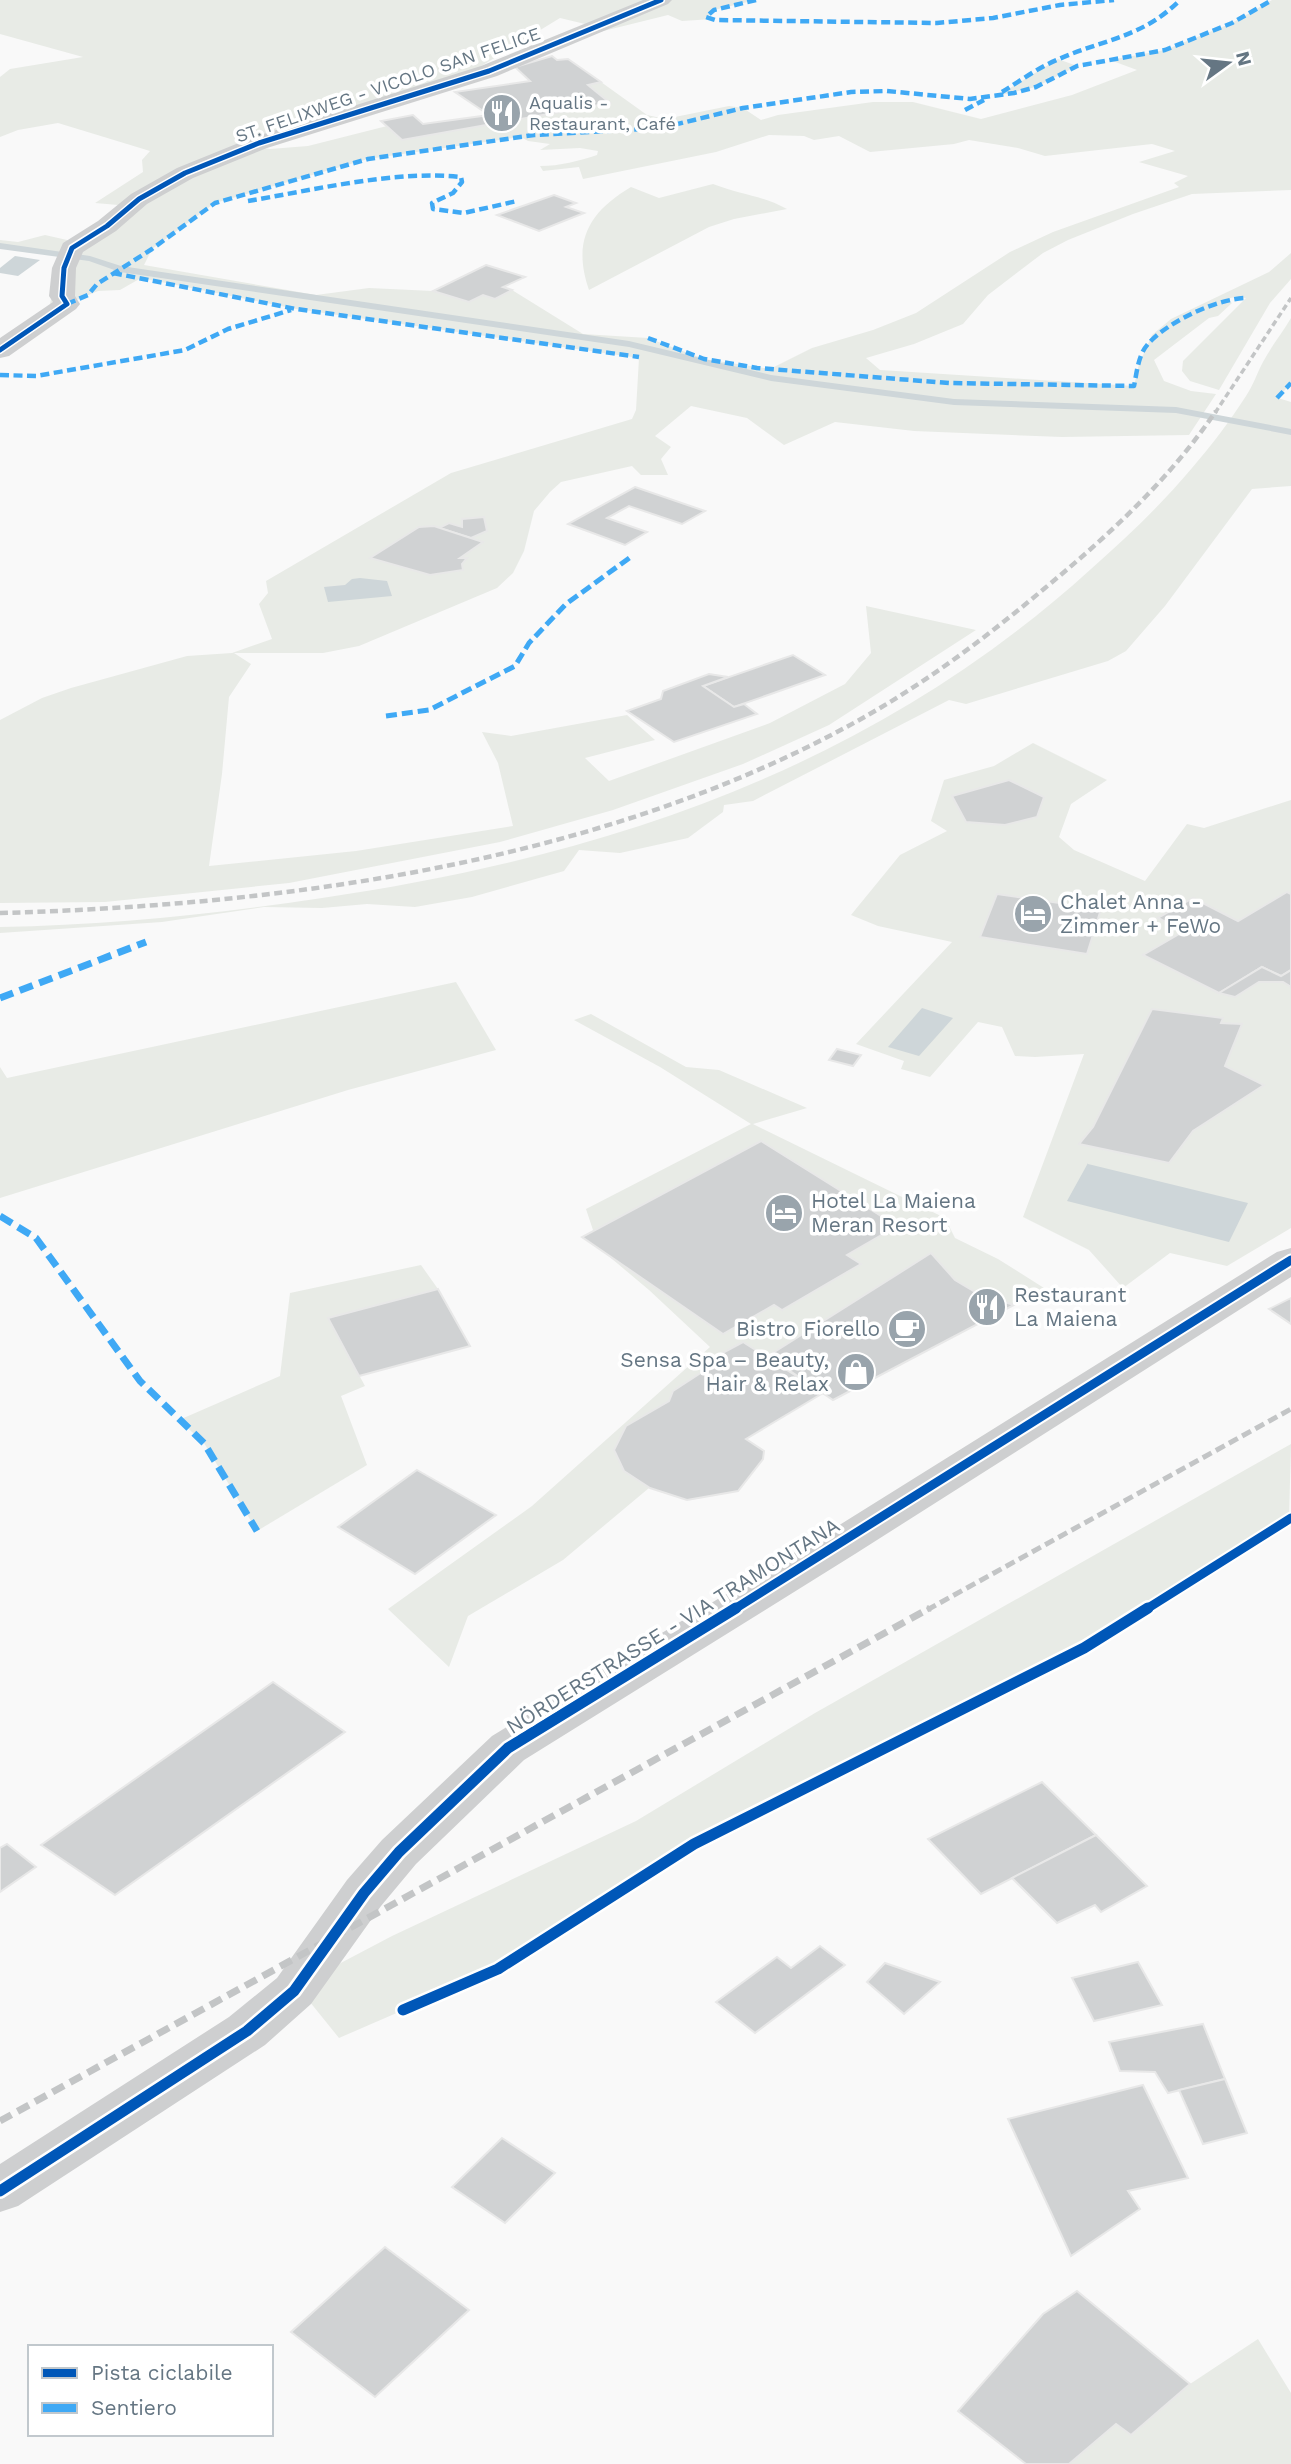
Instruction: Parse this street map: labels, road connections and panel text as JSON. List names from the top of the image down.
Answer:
{
  "streets": {
    "street": ["ST. FELIXWEG - VICOLO SAN FELICE", "NÖRDERSTRASSE - VIA TRAMONTANA"]
  },
  "places": {
    "restaurant": ["Aqualis - Restaurant, Café", "Restaurant La Maiena"],
    "hotel": ["Chalet Anna - Zimmer + FeWo", "Hotel La Maiena Meran Resort"],
    "cafe": ["Bistro Fiorello"],
    "shop": ["Sensa Spa – Beauty, Hair & Relax"]
  },
  "legend": ["Pista ciclabile", "Sentiero"],
  "north": "right"
}
